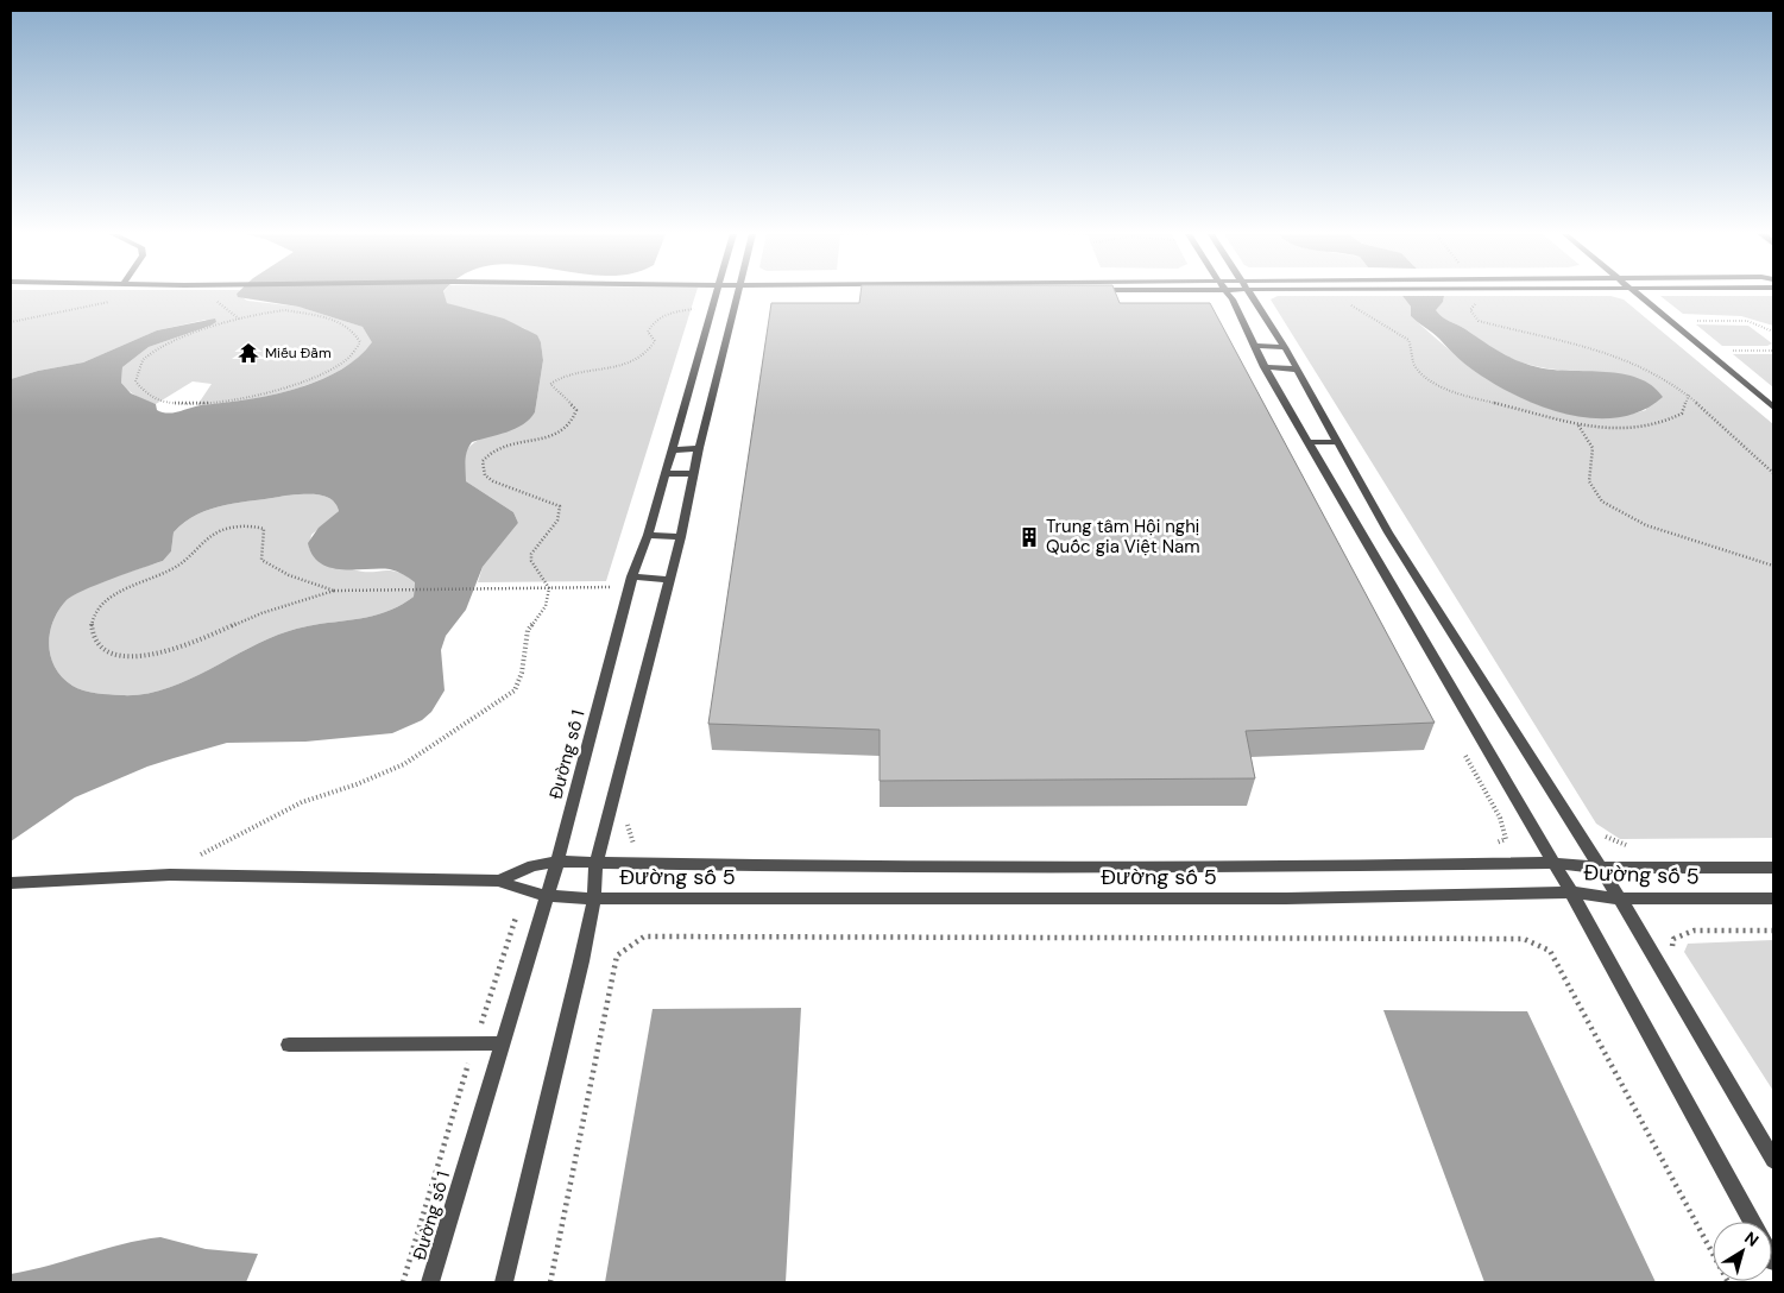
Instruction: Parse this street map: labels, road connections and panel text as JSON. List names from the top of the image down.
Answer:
{
  "streets": {
    "lane": ["Đường số 1", "Đường số 5"]
  },
  "crossings": [
    ["Đường số 1", "Đường số 5"]
  ],
  "places": {
    "temple": ["Miếu Đầm"],
    "building": ["Trung tâm Hội nghị Quốc gia Việt Nam"]
  },
  "north": "top right"
}
